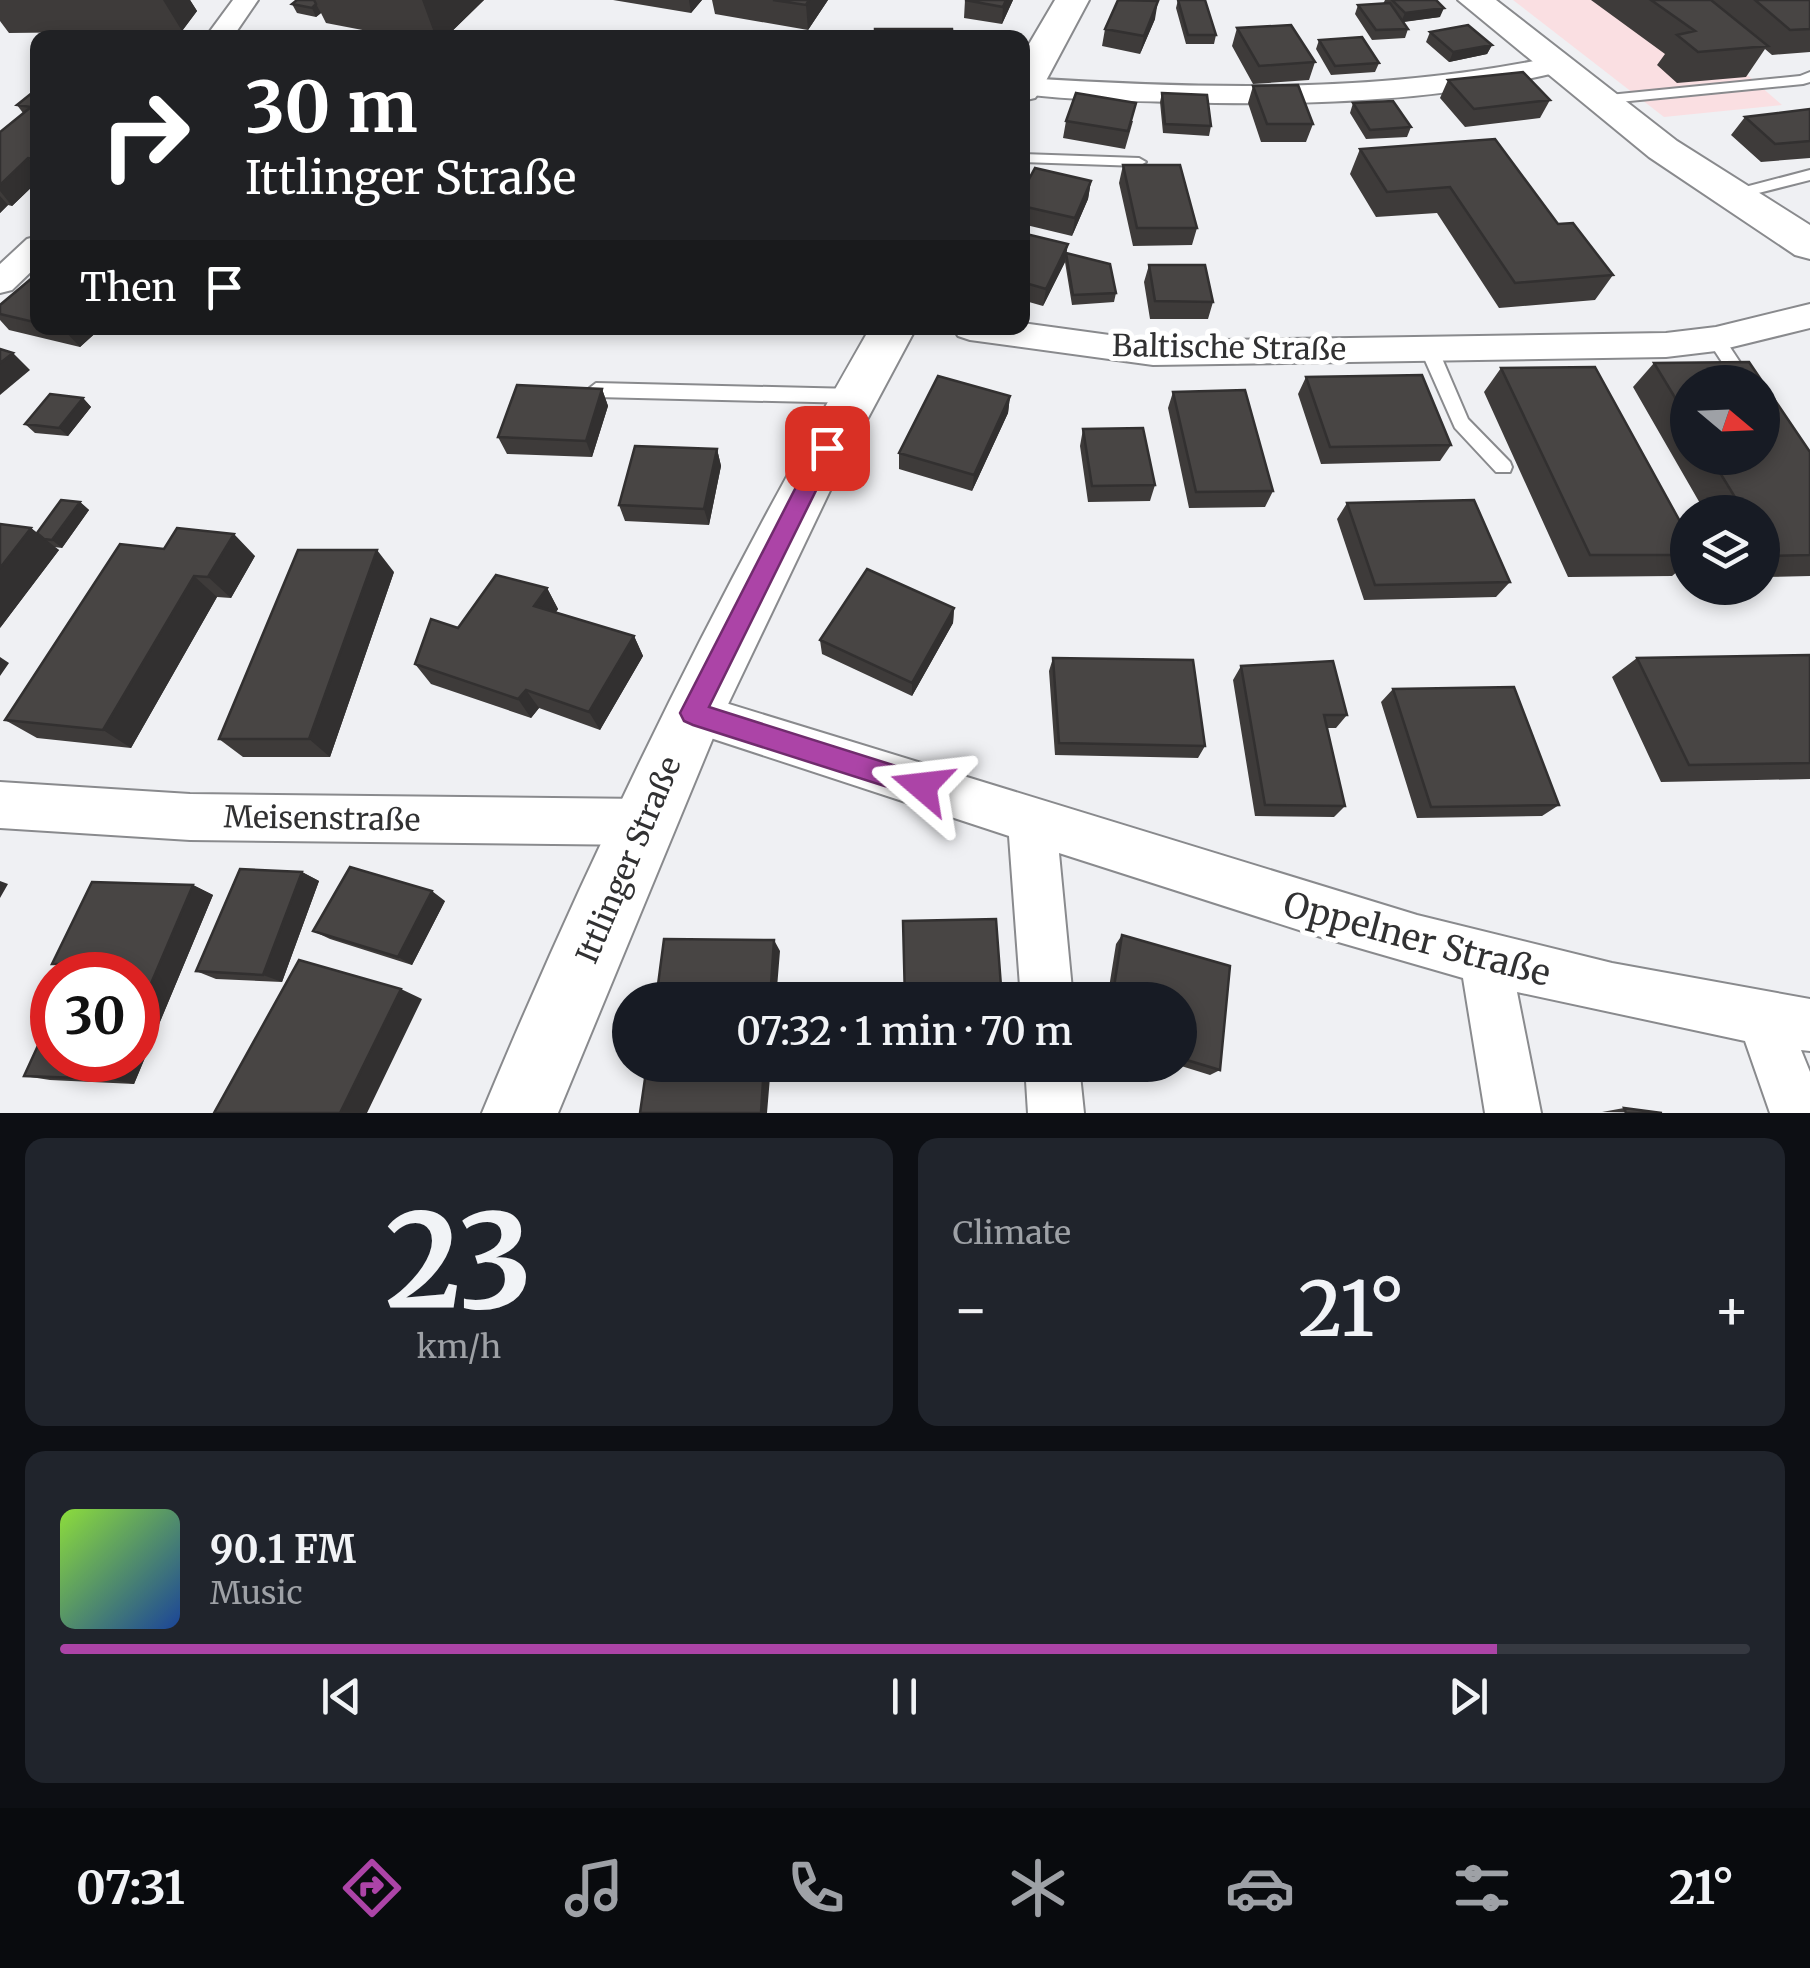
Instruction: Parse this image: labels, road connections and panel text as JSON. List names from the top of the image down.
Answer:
{
  "streets": {
    "street": [
      "Baltische Straße",
      "Meisenstraße",
      "Ittlinger Straße",
      "Oppelner Straße"
    ]
  },
  "crossings": [
    ["Meisenstraße", "Ittlinger Straße"],
    ["Ittlinger Straße", "Oppelner Straße"]
  ],
  "north": "right",
  "page": {
    "turn": ["30 m", "Ittlinger Straße"],
    "then": "Then",
    "limit": "30",
    "trip": "07:32 · 1 min · 70 m",
    "tile": [
      ["23", "km/h"],
      "Climate"
    ],
    "heat": ["−", "21°", "+"],
    "song": ["90.1 FM", "Music"],
    "tabs": ["07:31", "21°"]
  }
}
